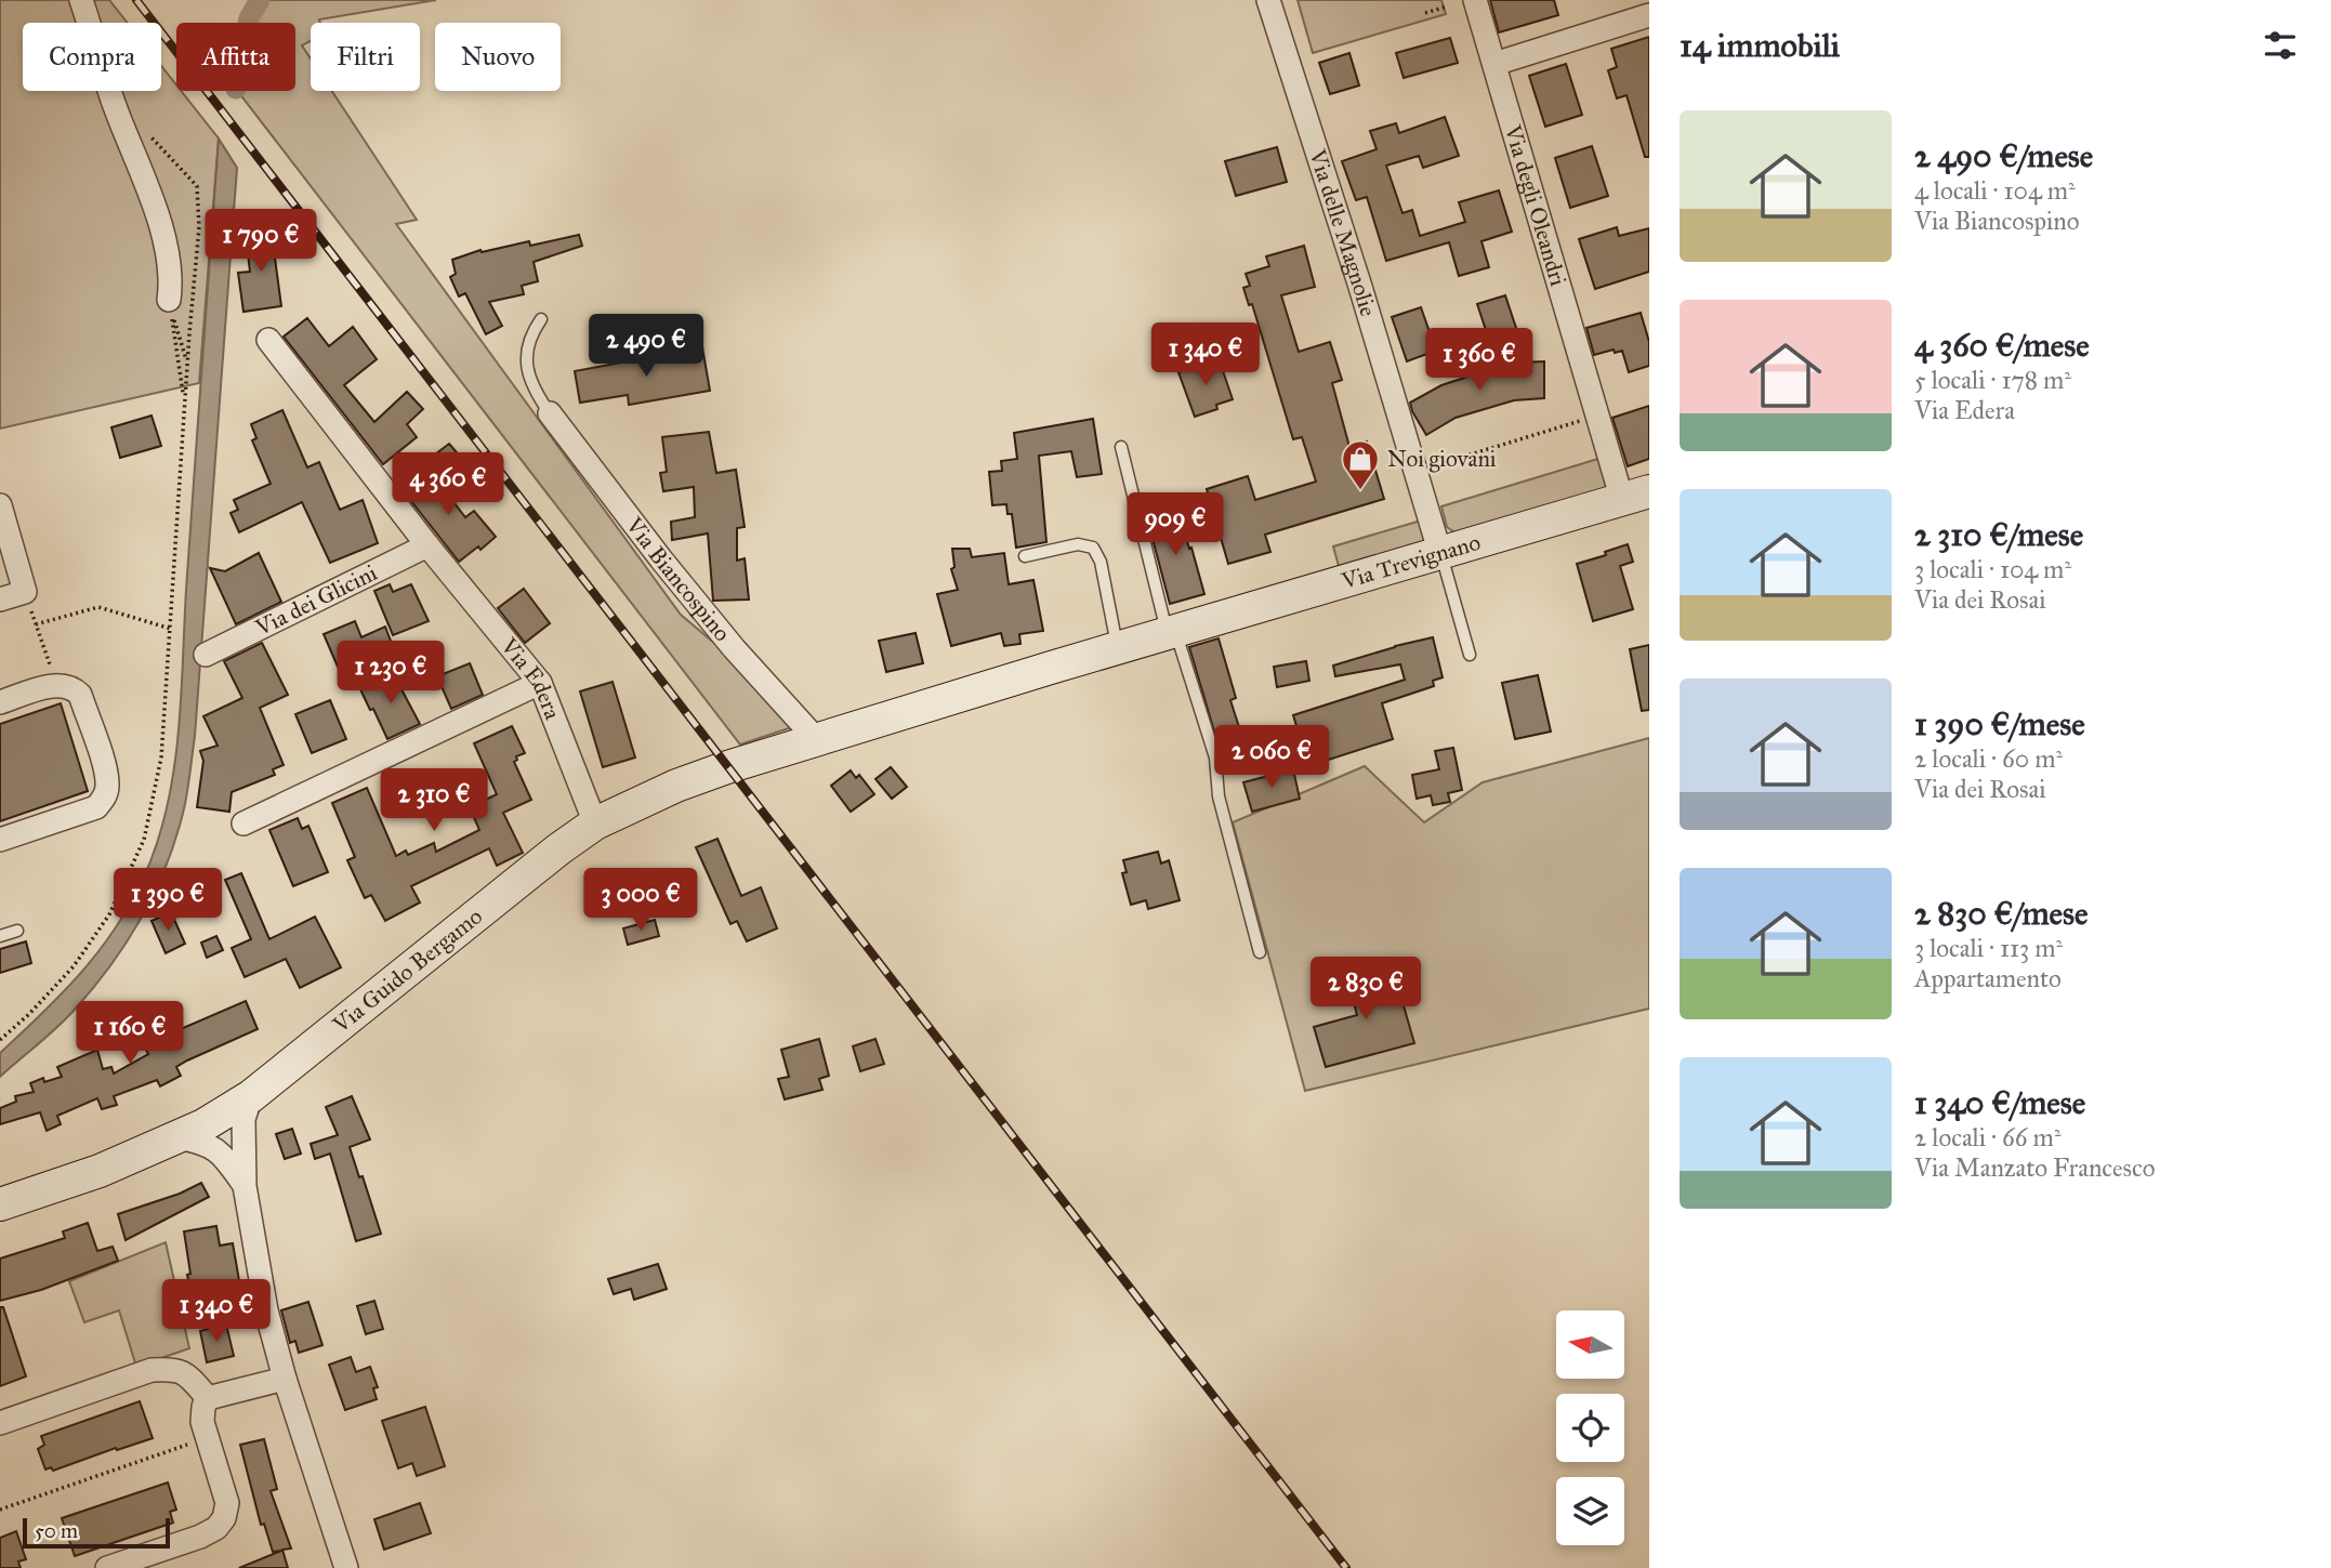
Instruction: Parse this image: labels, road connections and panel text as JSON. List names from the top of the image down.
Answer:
{
  "streets": {
    "main road": ["Via Trevignano", "Via Guido Bergamo"],
    "street": [
      "Via degli Oleandri",
      "Via delle Magnolie",
      "Via Biancospino",
      "Via dei Glicini",
      "Via Edera"
    ]
  },
  "crossings": [
    ["Via degli Oleandri", "Via Trevignano"],
    ["Via delle Magnolie", "Via Trevignano"],
    ["Via Trevignano", "Via Biancospino"],
    ["Via Trevignano", "Via Guido Bergamo"],
    ["Via Biancospino", "Via Guido Bergamo"],
    ["Via dei Glicini", "Via Edera"],
    ["Via Edera", "Via Guido Bergamo"]
  ],
  "places": {
    "shop": ["Noi giovani"]
  },
  "scale_bar": "50 m",
  "north": "left",
  "page": {
    "heading": "14 immobili",
    "chip": [
      "Compra",
      "Affitta",
      "Filtri",
      "Nuovo"
    ],
    "list": [
      {
        "name": "2 490 €/mese",
        "note": "4 locali · 104 m² · Via Biancospino"
      },
      {
        "name": "4 360 €/mese",
        "note": "5 locali · 178 m² · Via Edera"
      },
      {
        "name": "2 310 €/mese",
        "note": "3 locali · 104 m² · Via dei Rosai"
      },
      {
        "name": "1 390 €/mese",
        "note": "2 locali · 60 m² · Via dei Rosai"
      },
      {
        "name": "2 830 €/mese",
        "note": "3 locali · 113 m² · Appartamento"
      },
      {
        "name": "1 340 €/mese",
        "note": "2 locali · 66 m² · Via Manzato Francesco"
      }
    ],
    "price": [
      "1 790 €",
      "2 490 €",
      "1 340 €",
      "1 360 €",
      "4 360 €",
      "909 €",
      "1 230 €",
      "2 060 €",
      "2 310 €",
      "1 390 €",
      "3 000 €",
      "2 830 €",
      "1 160 €",
      "1 340 €"
    ],
    "scale": "50 m"
  }
}
